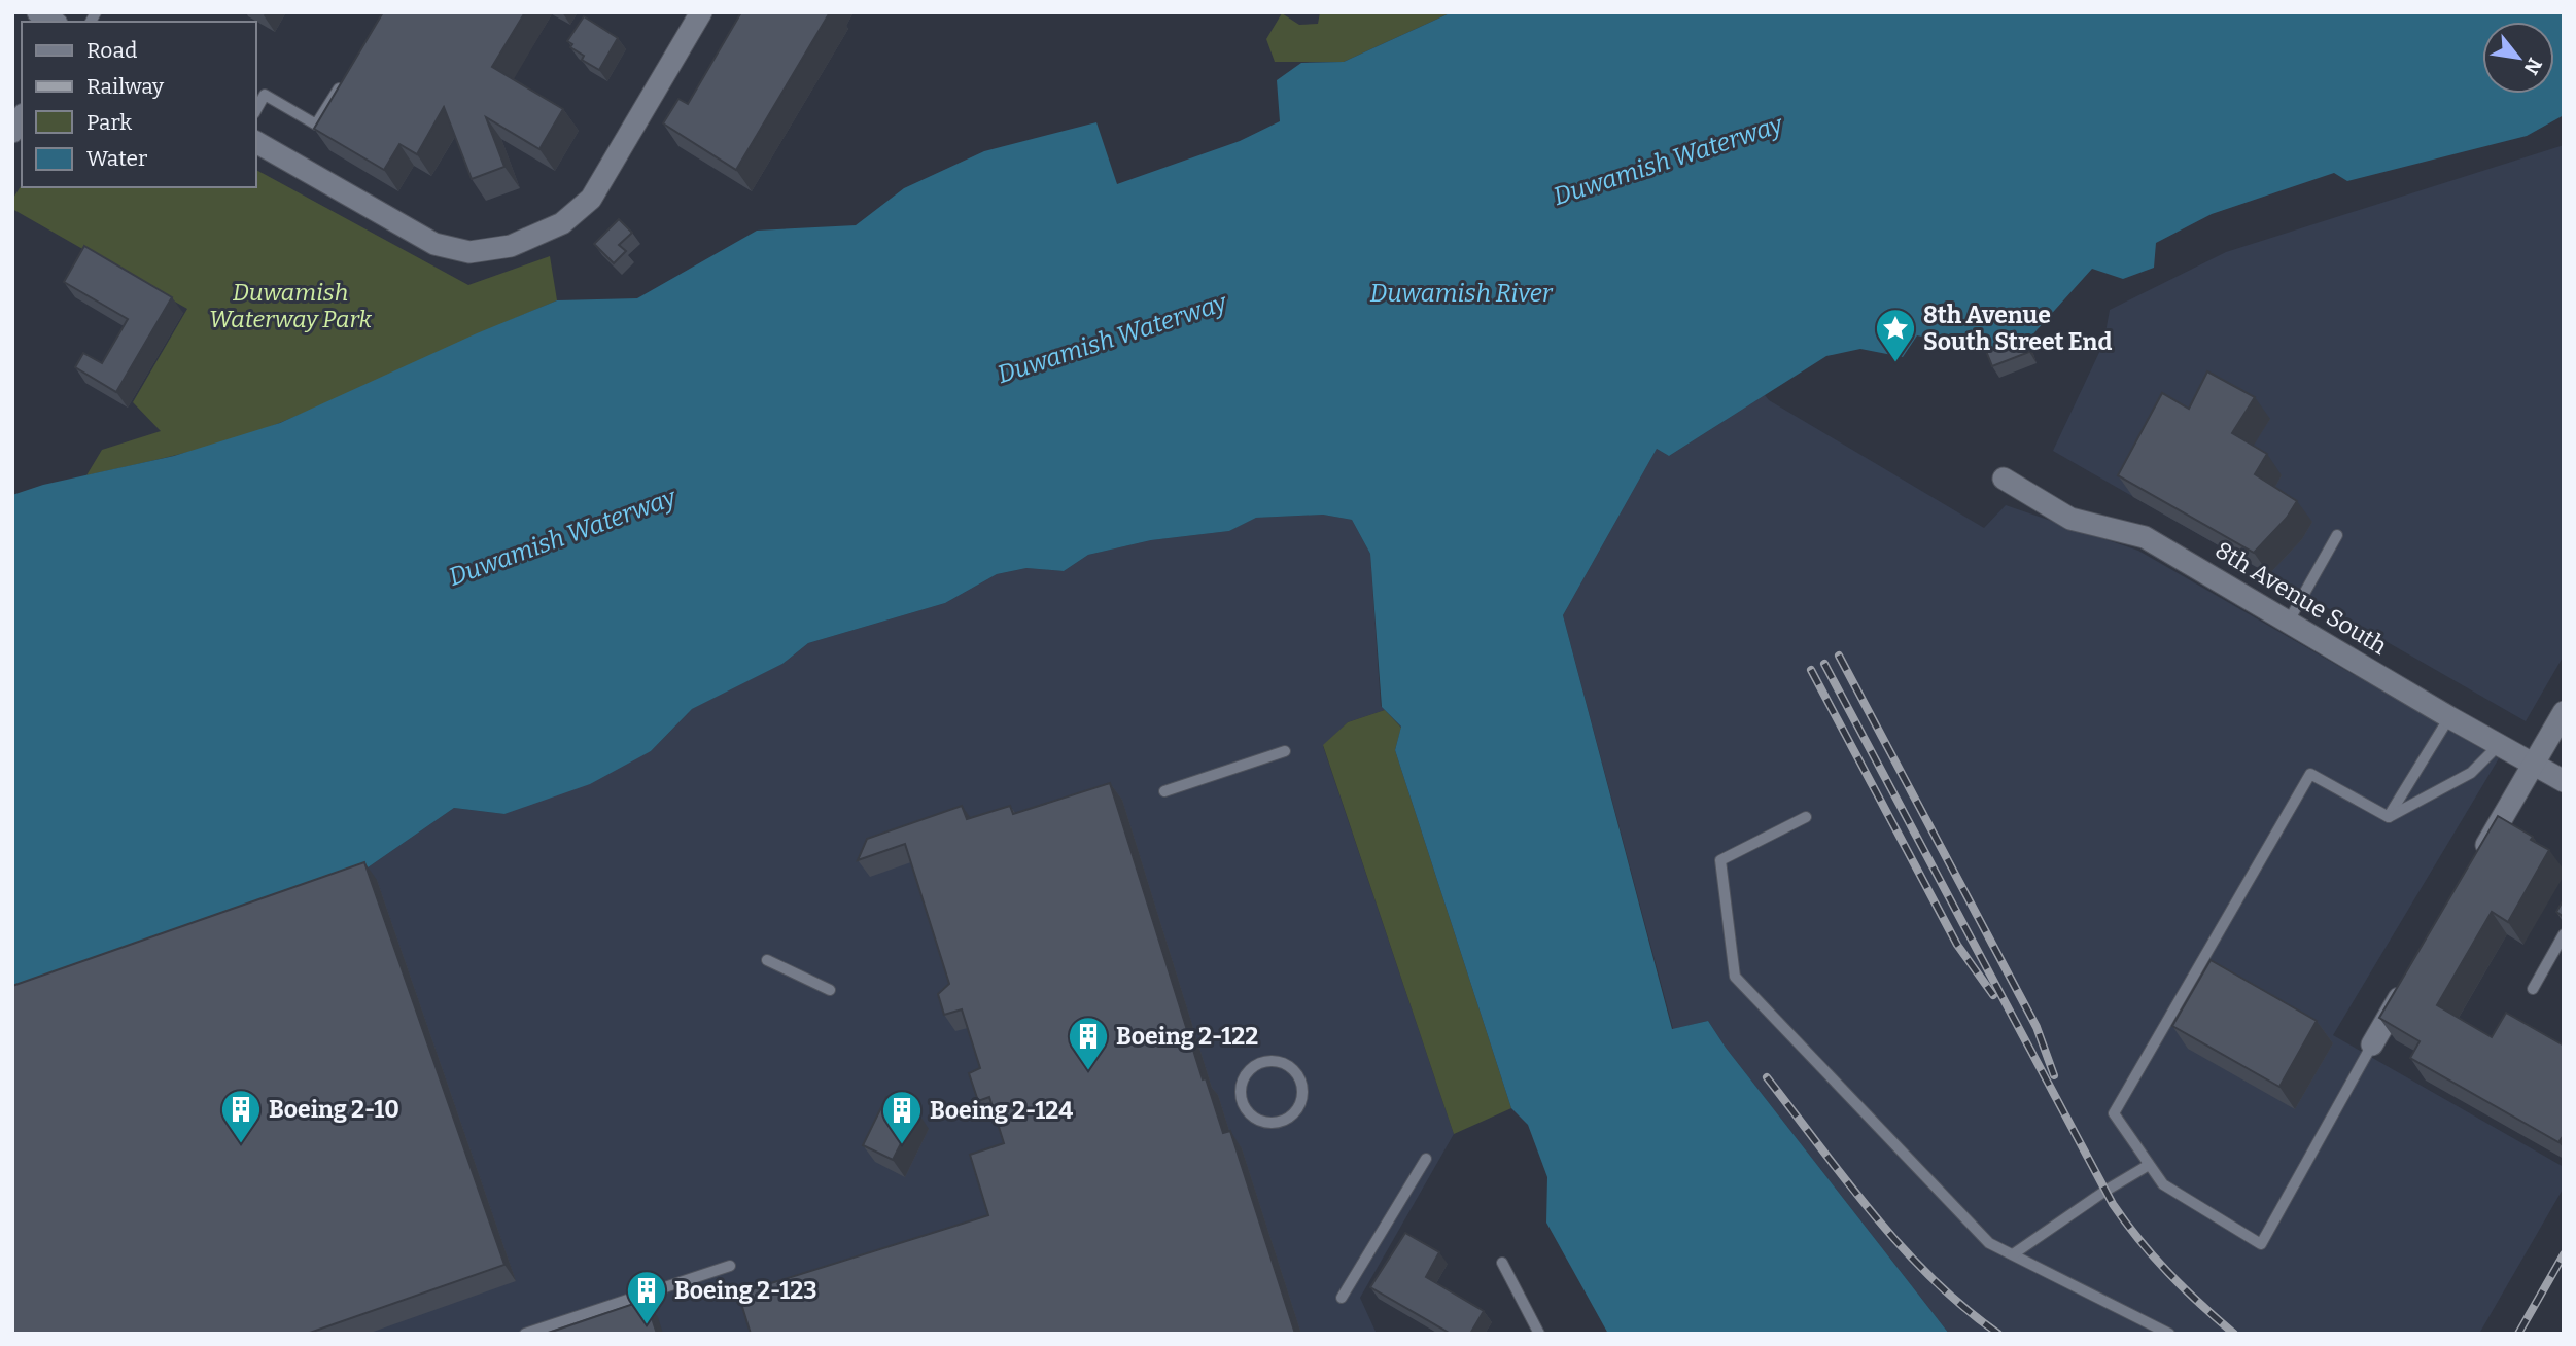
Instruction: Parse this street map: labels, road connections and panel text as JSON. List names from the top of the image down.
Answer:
{
  "streets": {
    "street": ["8th Avenue South"]
  },
  "water": ["Duwamish Waterway", "Duwamish River"],
  "parks": ["Duwamish Waterway Park"],
  "places": {
    "place": ["8th Avenue South Street End"],
    "building": [
      "Boeing 2-122",
      "Boeing 2-10",
      "Boeing 2-124",
      "Boeing 2-123"
    ]
  },
  "legend": [
    "Road",
    "Railway",
    "Park",
    "Water"
  ],
  "north": "bottom right"
}
